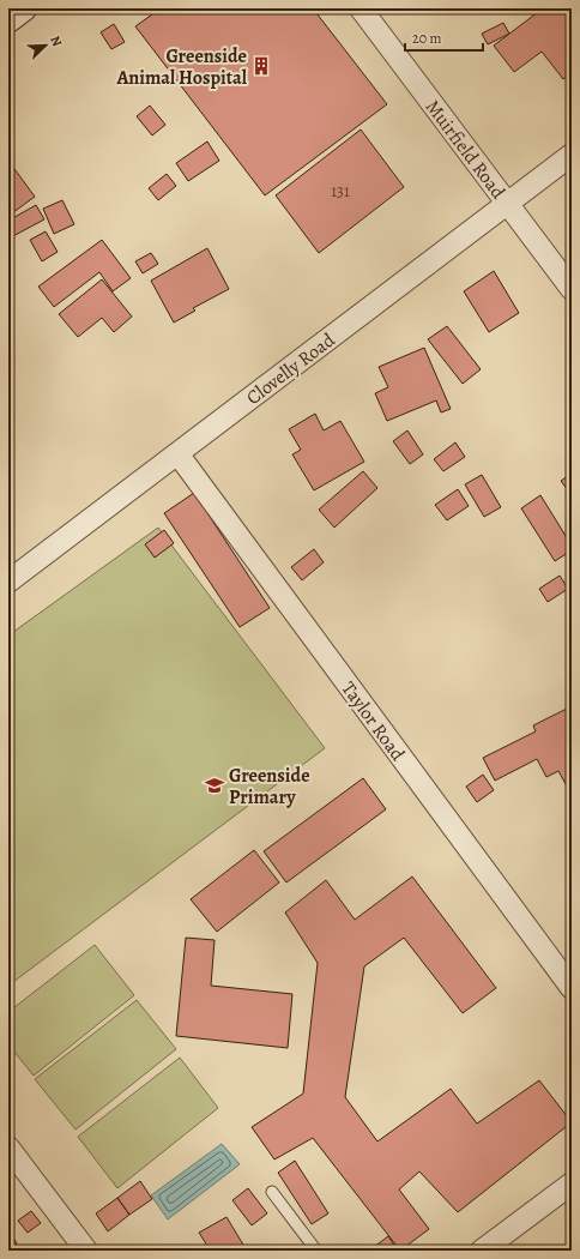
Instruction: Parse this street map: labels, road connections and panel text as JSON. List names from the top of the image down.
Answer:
{
  "streets": {
    "street": ["Muirfield Road", "Clovelly Road", "Taylor Road"]
  },
  "crossings": [
    ["Muirfield Road", "Clovelly Road"],
    ["Clovelly Road", "Taylor Road"]
  ],
  "places": {
    "building": ["Greenside Animal Hospital"],
    "school or university": ["Greenside Primary"]
  },
  "house_numbers": ["131"],
  "scale_bar": "20 m",
  "north": "top right"
}
